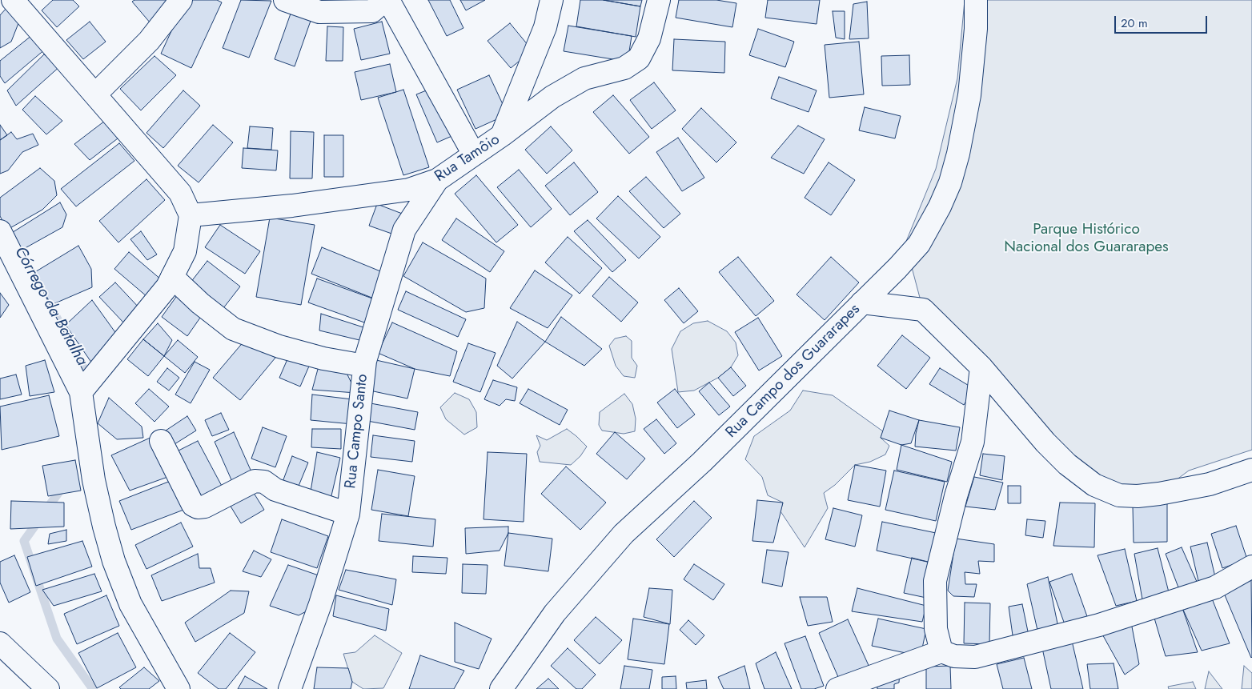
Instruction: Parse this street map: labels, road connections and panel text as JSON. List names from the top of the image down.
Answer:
{
  "streets": {
    "street": ["Rua Tamôio", "Rua Campo dos Guararapes", "Rua Campo Santo"]
  },
  "crossings": [
    ["Rua Tamôio", "Rua Campo Santo"]
  ],
  "water": ["Córrego da Batalha"],
  "parks": ["Parque Histórico Nacional dos Guararapes"],
  "scale_bar": "20 m"
}
